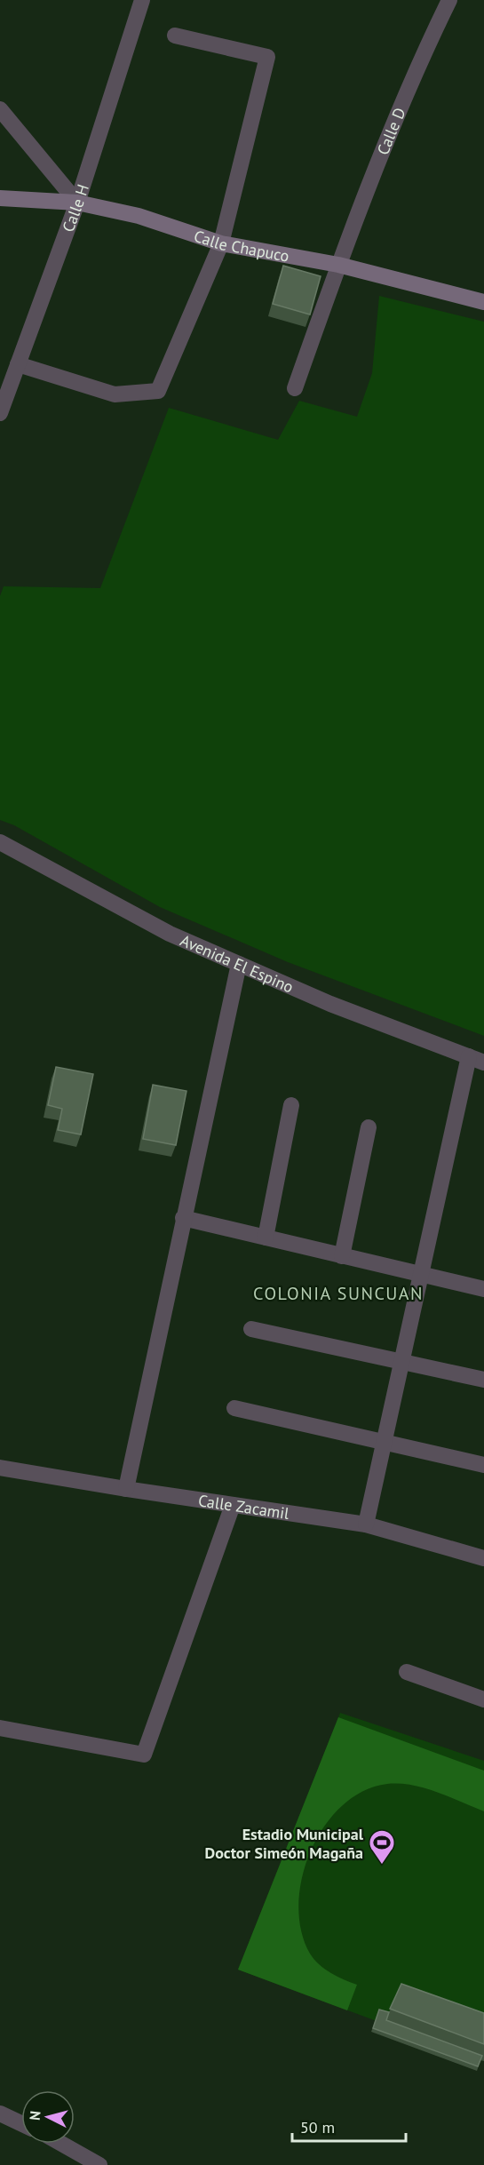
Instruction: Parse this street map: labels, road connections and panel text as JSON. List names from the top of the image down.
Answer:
{
  "streets": {
    "street": [
      "Calle D",
      "Calle H",
      "Calle Chapuco",
      "Avenida El Espino",
      "Calle Zacamil"
    ]
  },
  "crossings": [
    ["Calle D", "Calle Chapuco"],
    ["Calle H", "Calle Chapuco"]
  ],
  "districts": ["COLONIA SUNCUAN"],
  "places": {
    "sports": ["Estadio Municipal Doctor Simeón Magaña"]
  },
  "scale_bar": "50 m",
  "north": "left"
}
